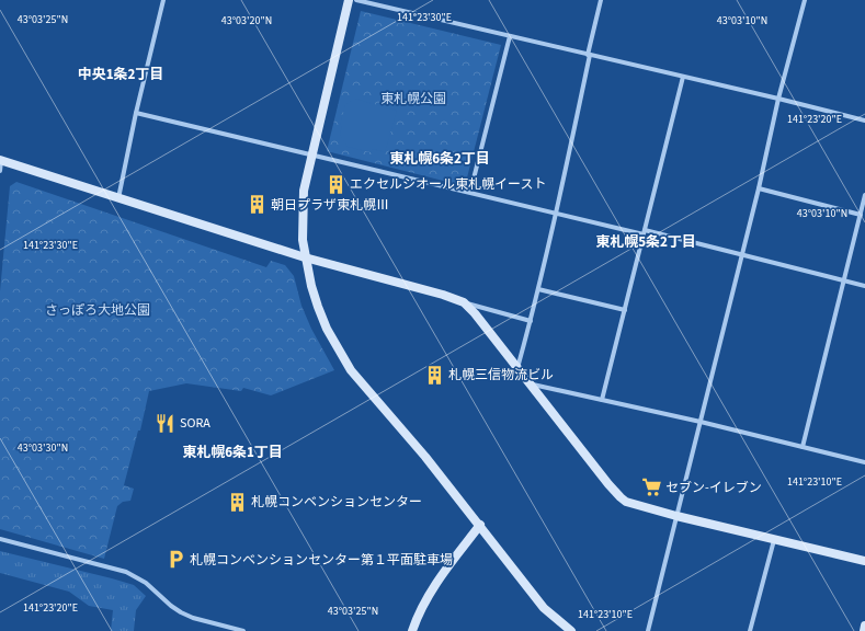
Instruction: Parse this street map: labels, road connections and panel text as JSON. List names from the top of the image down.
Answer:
{
  "districts": [
    "中央1条2丁目",
    "東札幌6条2丁目",
    "東札幌5条2丁目",
    "東札幌6条1丁目"
  ],
  "parks": ["東札幌公園", "さっぽろ大地公園"],
  "places": {
    "building": [
      "エクセルシオール東札幌イースト",
      "朝日プラザ東札幌Ⅲ",
      "札幌三信物流ビル",
      "札幌コンベンションセンター"
    ],
    "restaurant": ["SORA"],
    "supermarket": ["セブン-イレブン"],
    "parking": ["札幌コンベンションセンター第１平面駐車場"]
  },
  "coordinates": [
    "141°23'30\"E",
    "43°03'25\"N",
    "43°03'20\"N",
    "43°03'10\"N",
    "141°23'20\"E",
    "43°03'30\"N",
    "141°23'10\"E"
  ]
}
